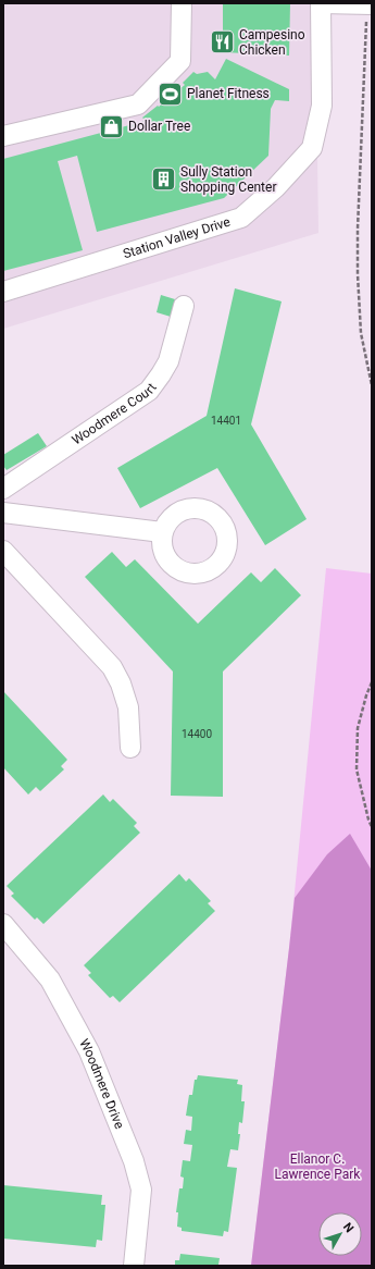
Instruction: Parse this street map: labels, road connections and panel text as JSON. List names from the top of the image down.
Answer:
{
  "streets": {
    "street": ["Station Valley Drive", "Woodmere Court", "Woodmere Drive"]
  },
  "parks": ["Ellanor C. Lawrence Park"],
  "places": {
    "restaurant": ["Campesino Chicken"],
    "sports": ["Planet Fitness"],
    "shop": ["Dollar Tree"],
    "building": ["Sully Station Shopping Center"]
  },
  "house_numbers": ["14401", "14400"],
  "north": "top right"
}
